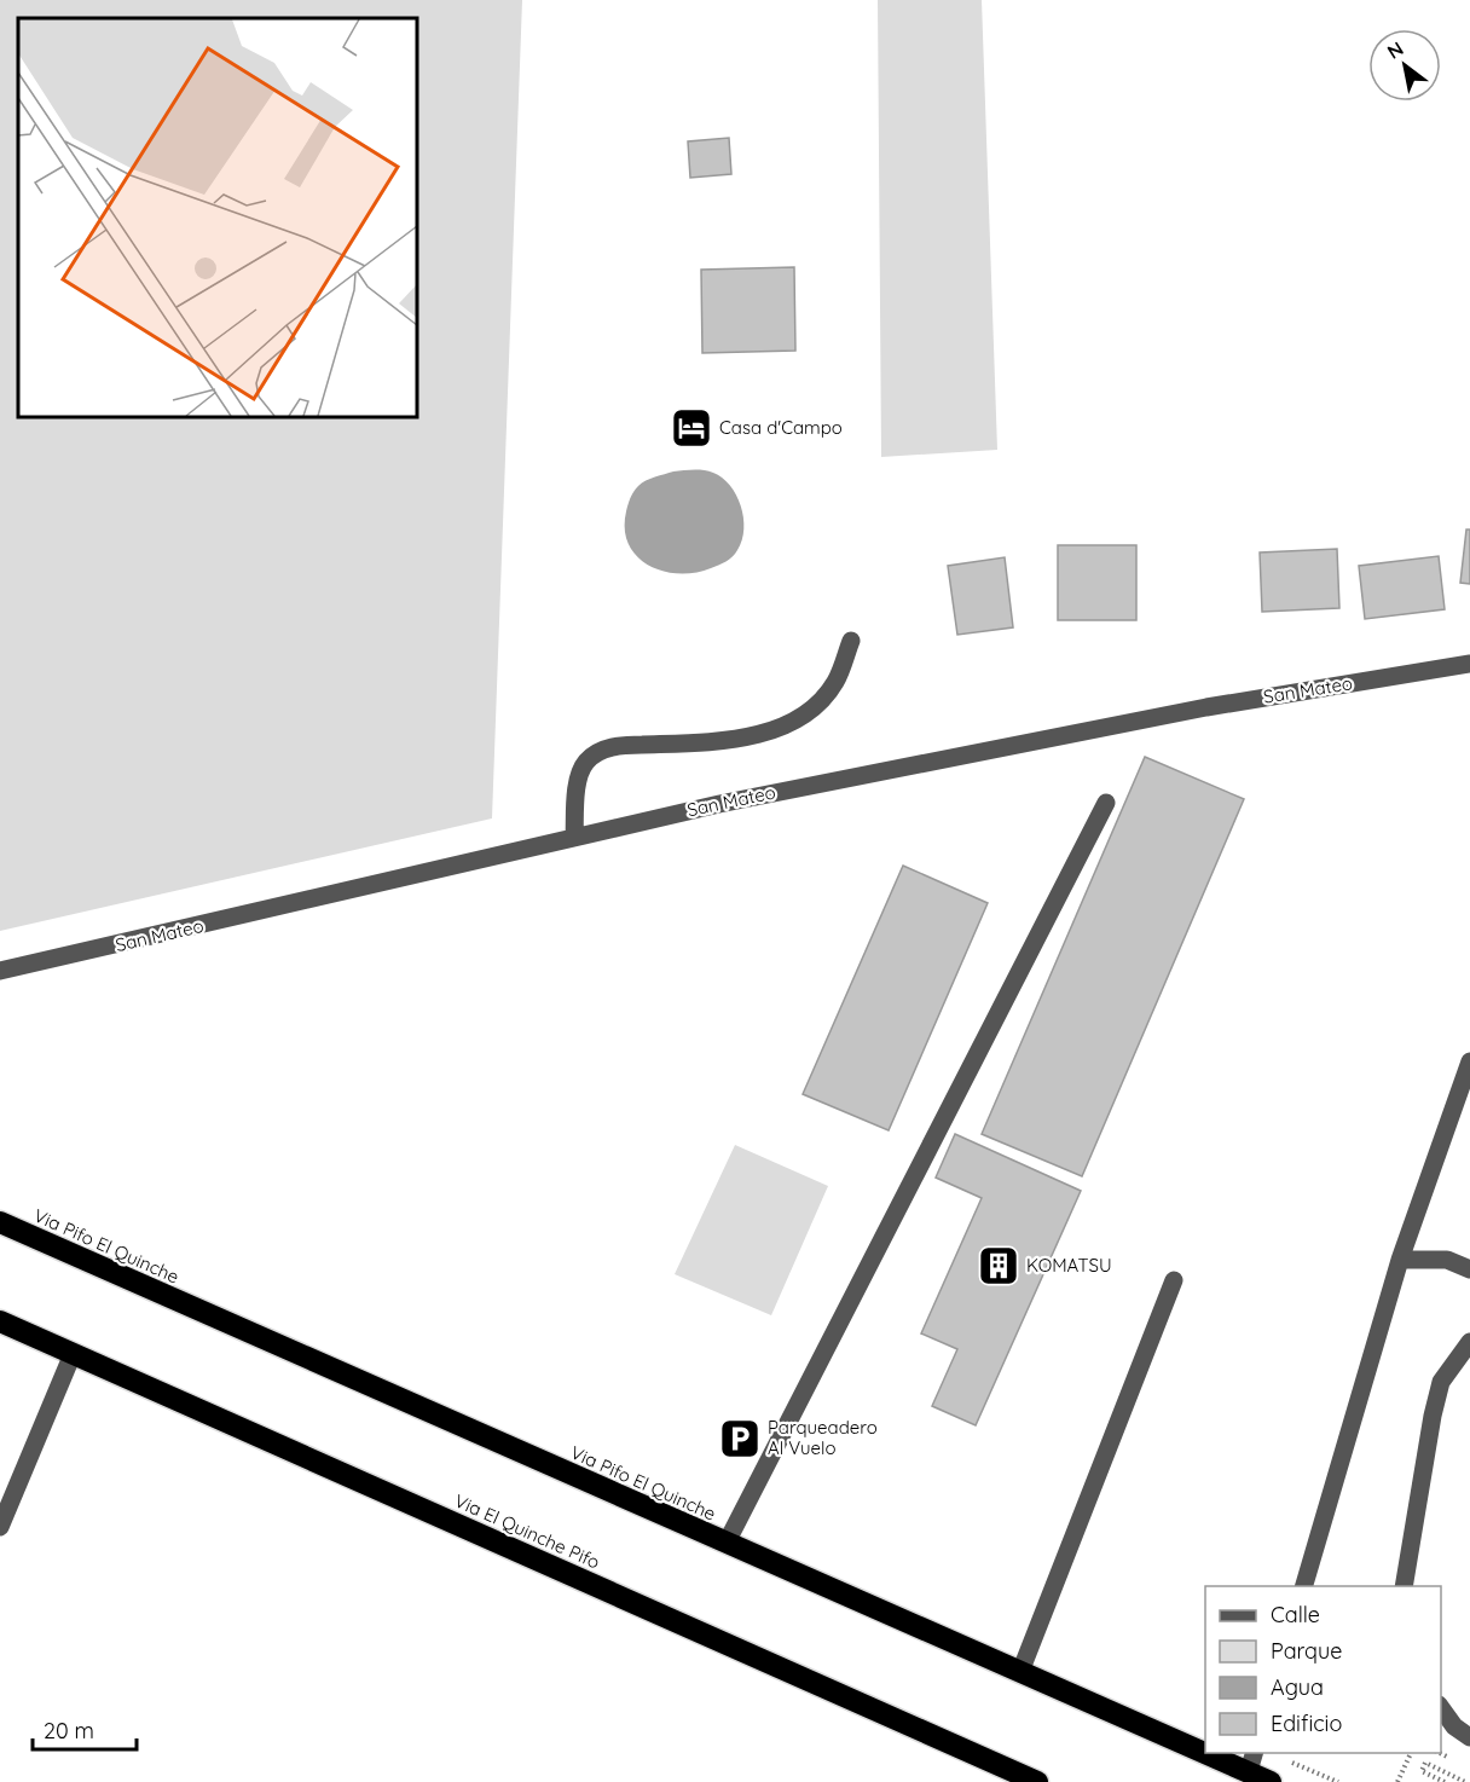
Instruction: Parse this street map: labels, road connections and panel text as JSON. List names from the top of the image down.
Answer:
{
  "streets": {
    "highway": ["Via Pifo El Quinche", "Via El Quinche Pifo"],
    "street": ["San Mateo"]
  },
  "places": {
    "hotel": ["Casa d'Campo"],
    "building": ["KOMATSU"],
    "parking": ["Parqueadero Al Vuelo"]
  },
  "legend": [
    "Calle",
    "Parque",
    "Agua",
    "Edificio"
  ],
  "scale_bar": "20 m",
  "north": "top left"
}
